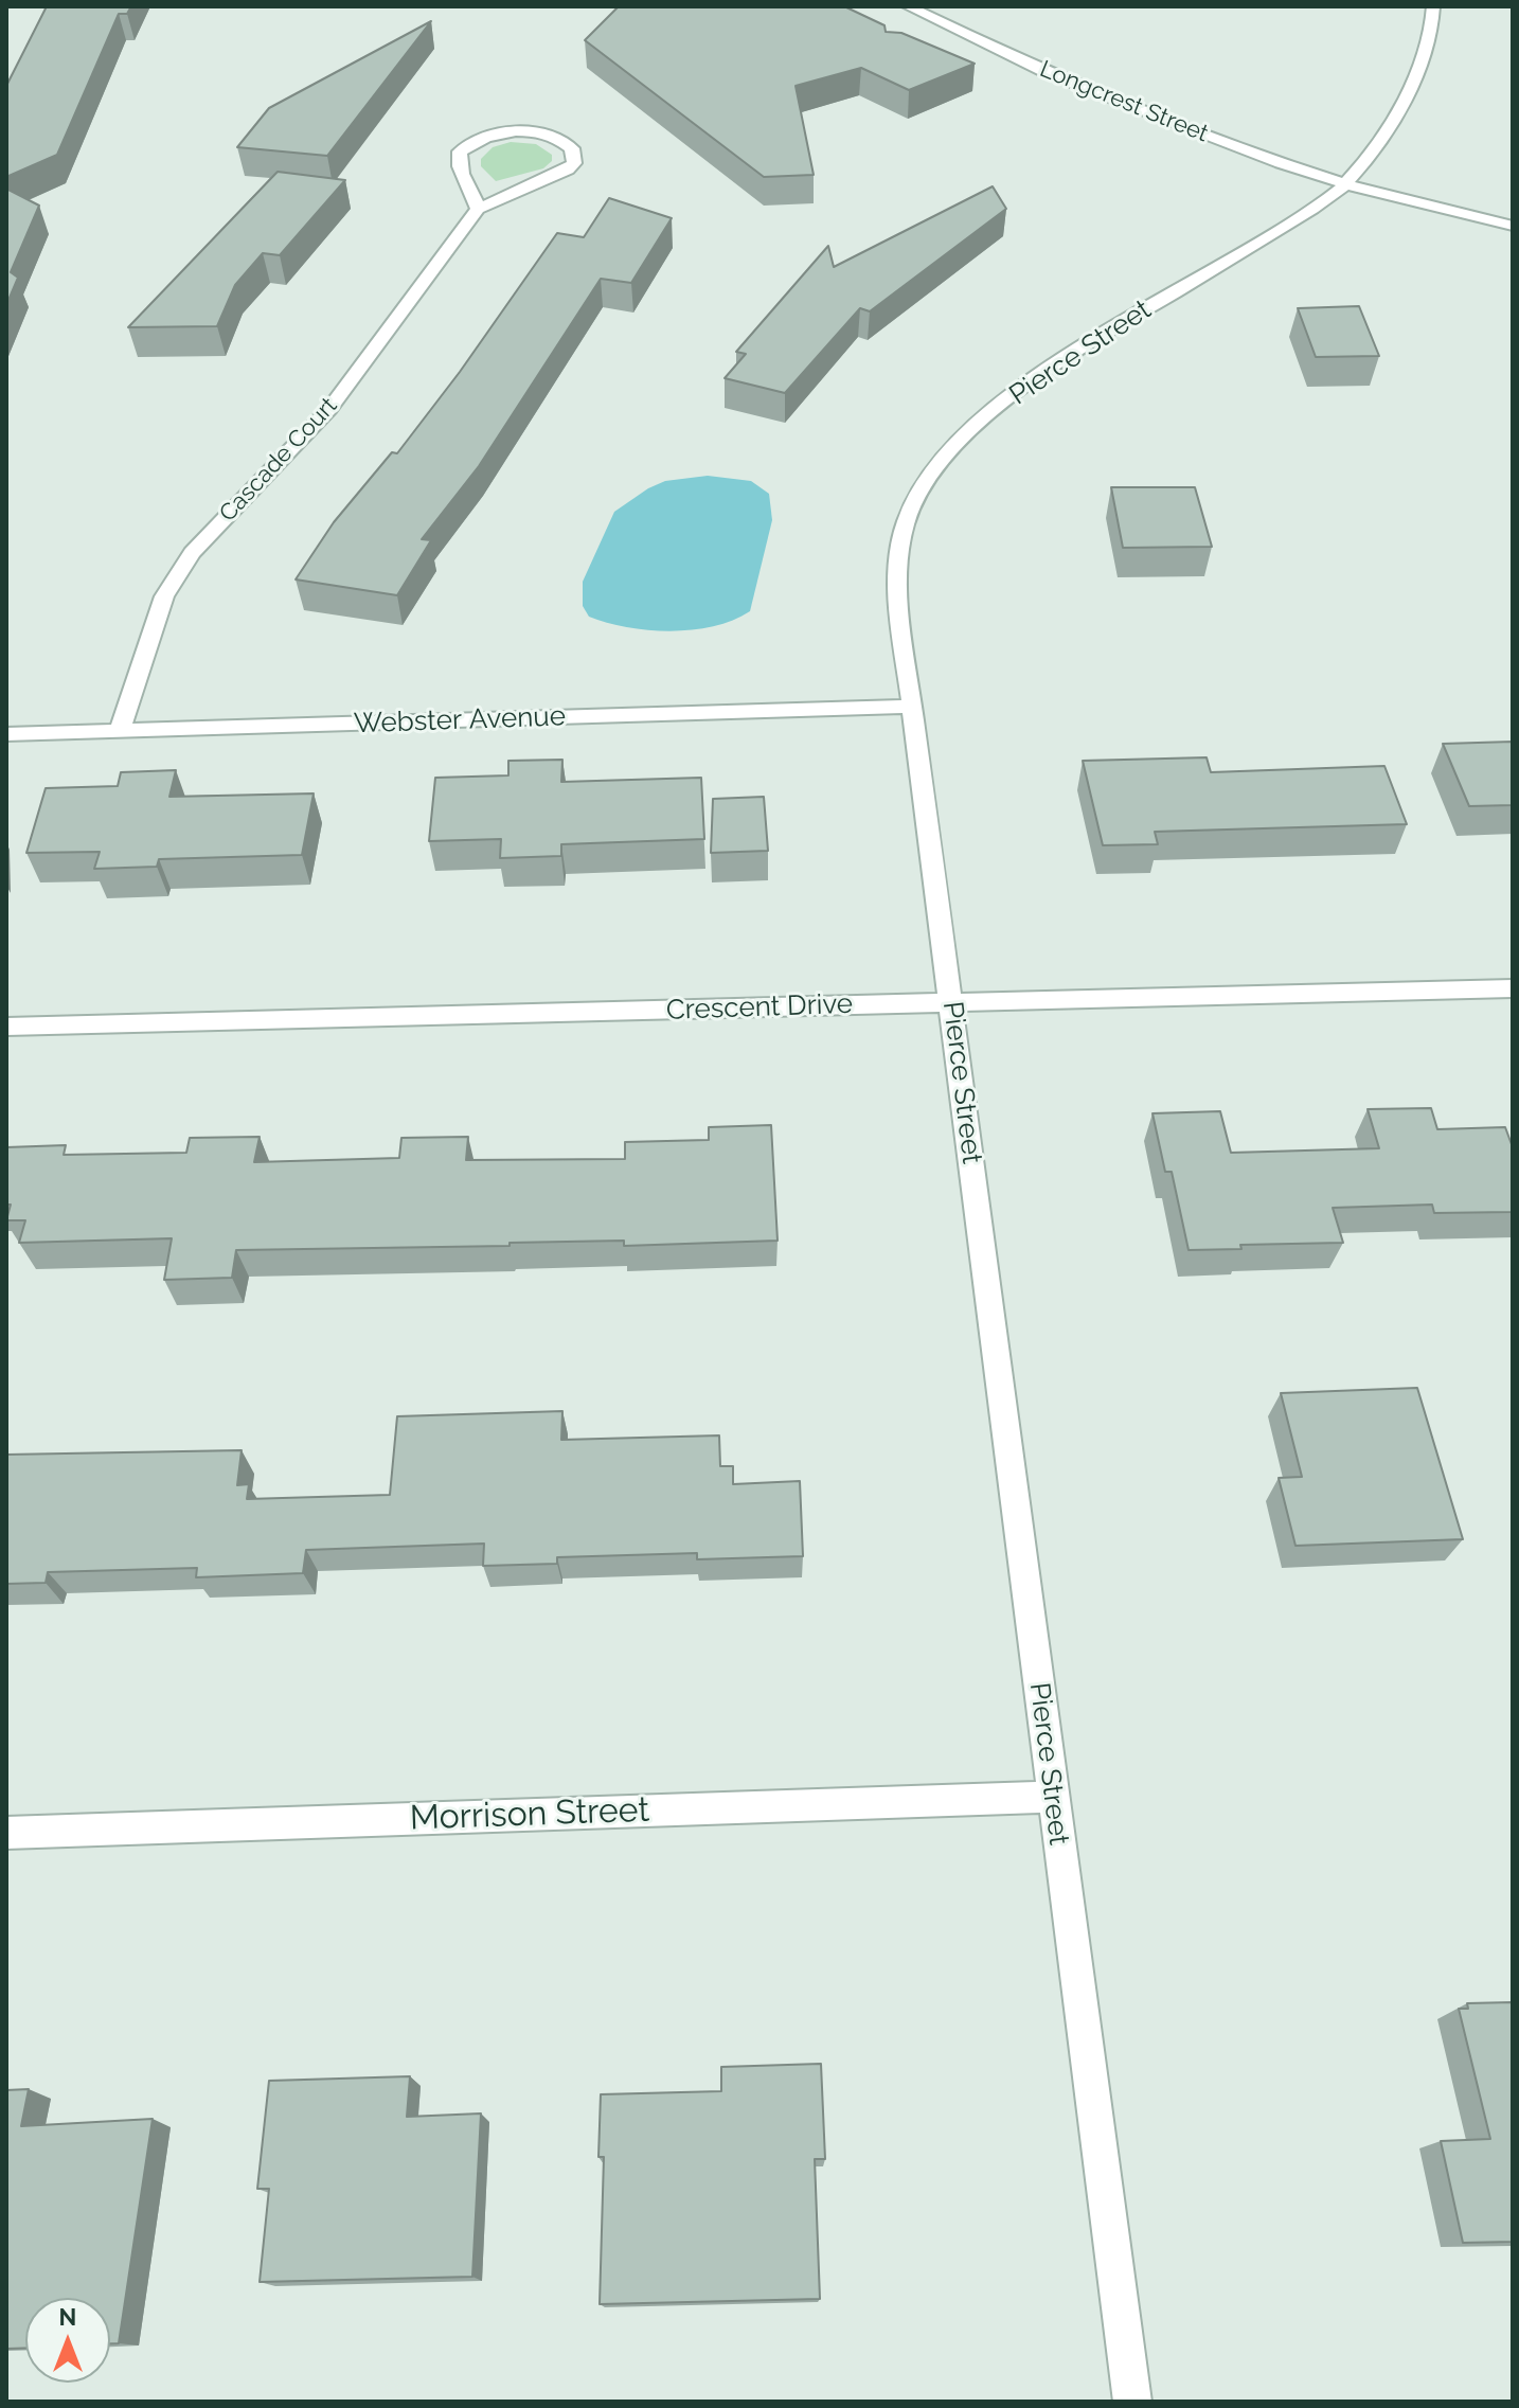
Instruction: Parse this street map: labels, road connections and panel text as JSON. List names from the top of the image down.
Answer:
{
  "streets": {
    "street": [
      "Longcrest Street",
      "Pierce Street",
      "Cascade Court",
      "Webster Avenue",
      "Crescent Drive",
      "Morrison Street"
    ]
  },
  "crossings": [
    ["Longcrest Street", "Pierce Street"],
    ["Pierce Street", "Webster Avenue"],
    ["Pierce Street", "Crescent Drive"],
    ["Pierce Street", "Morrison Street"],
    ["Cascade Court", "Webster Avenue"]
  ],
  "north": "top"
}
